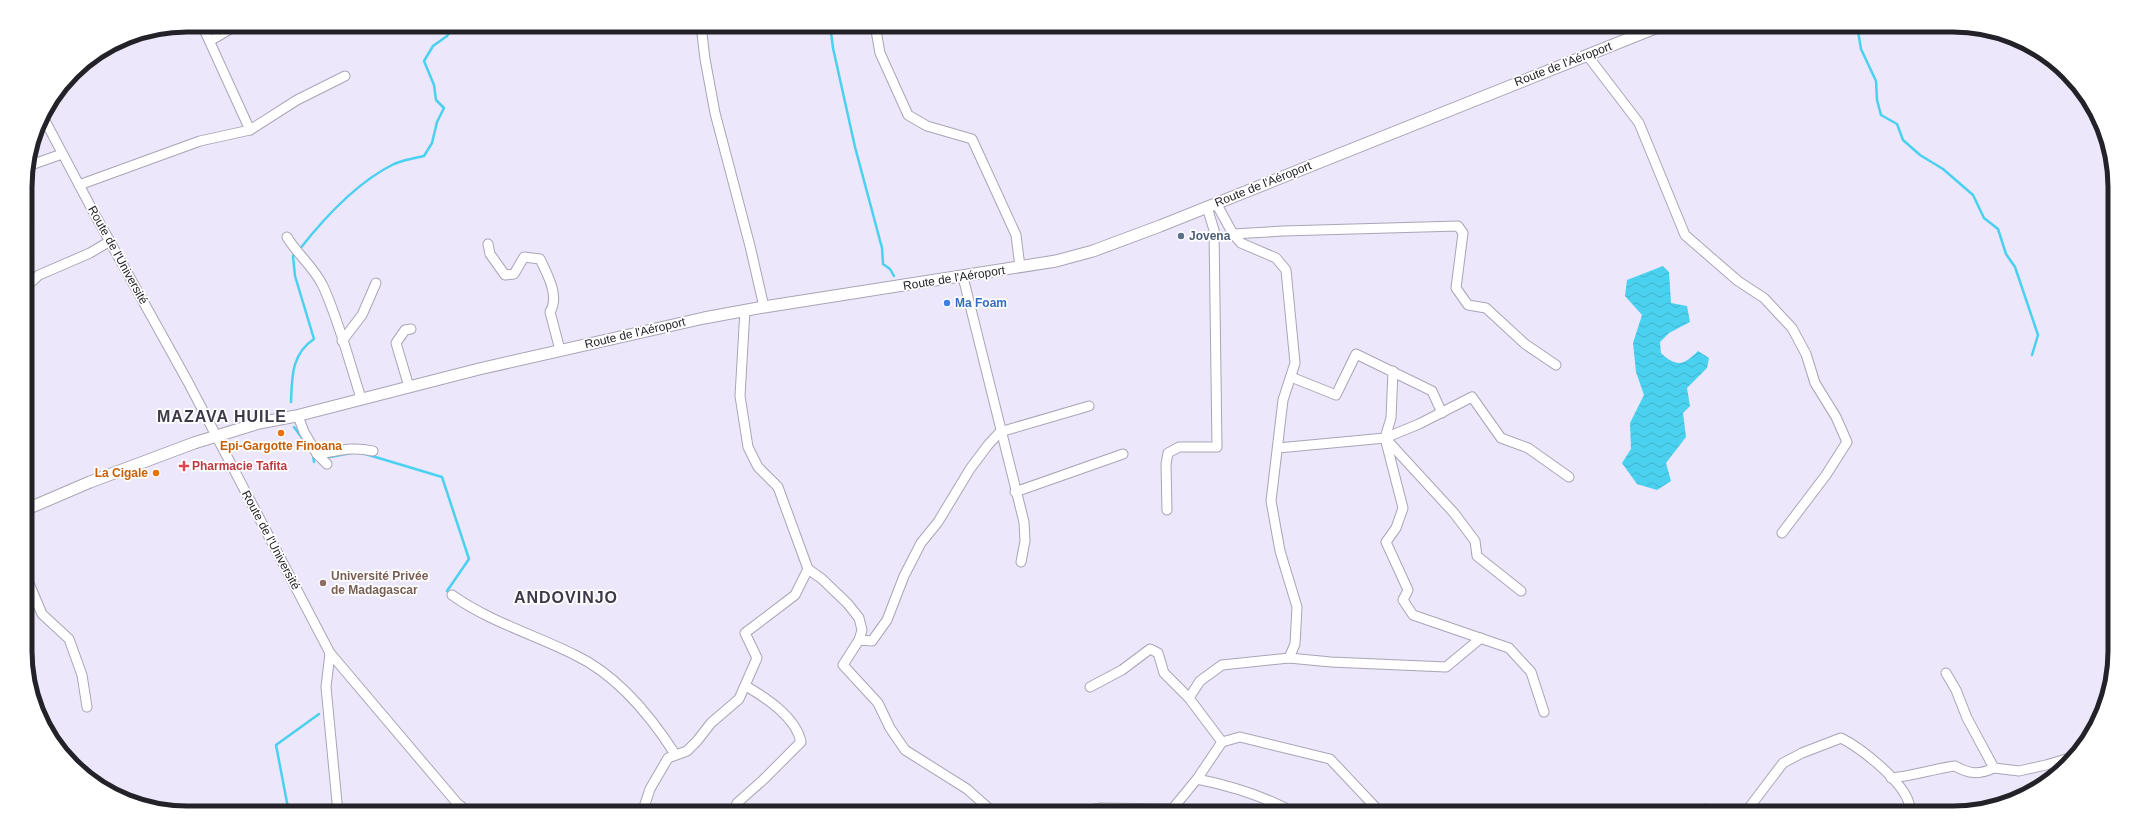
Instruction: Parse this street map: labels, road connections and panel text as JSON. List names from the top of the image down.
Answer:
{
  "streets": {
    "main road": ["Route de l'Aéroport"],
    "street": ["Route de l'Université"]
  },
  "crossings": [
    ["Route de l'Aéroport", "Route de l'Université"]
  ],
  "districts": ["MAZAVA HUILE", "ANDOVINJO"],
  "places": {
    "other": [
      "Jovena",
      "Ma Foam",
      "Epi-Gargotte Finoana",
      "La Cigale",
      "Université Privée de Madagascar"
    ],
    "health": ["Pharmacie Tafita"]
  }
}
